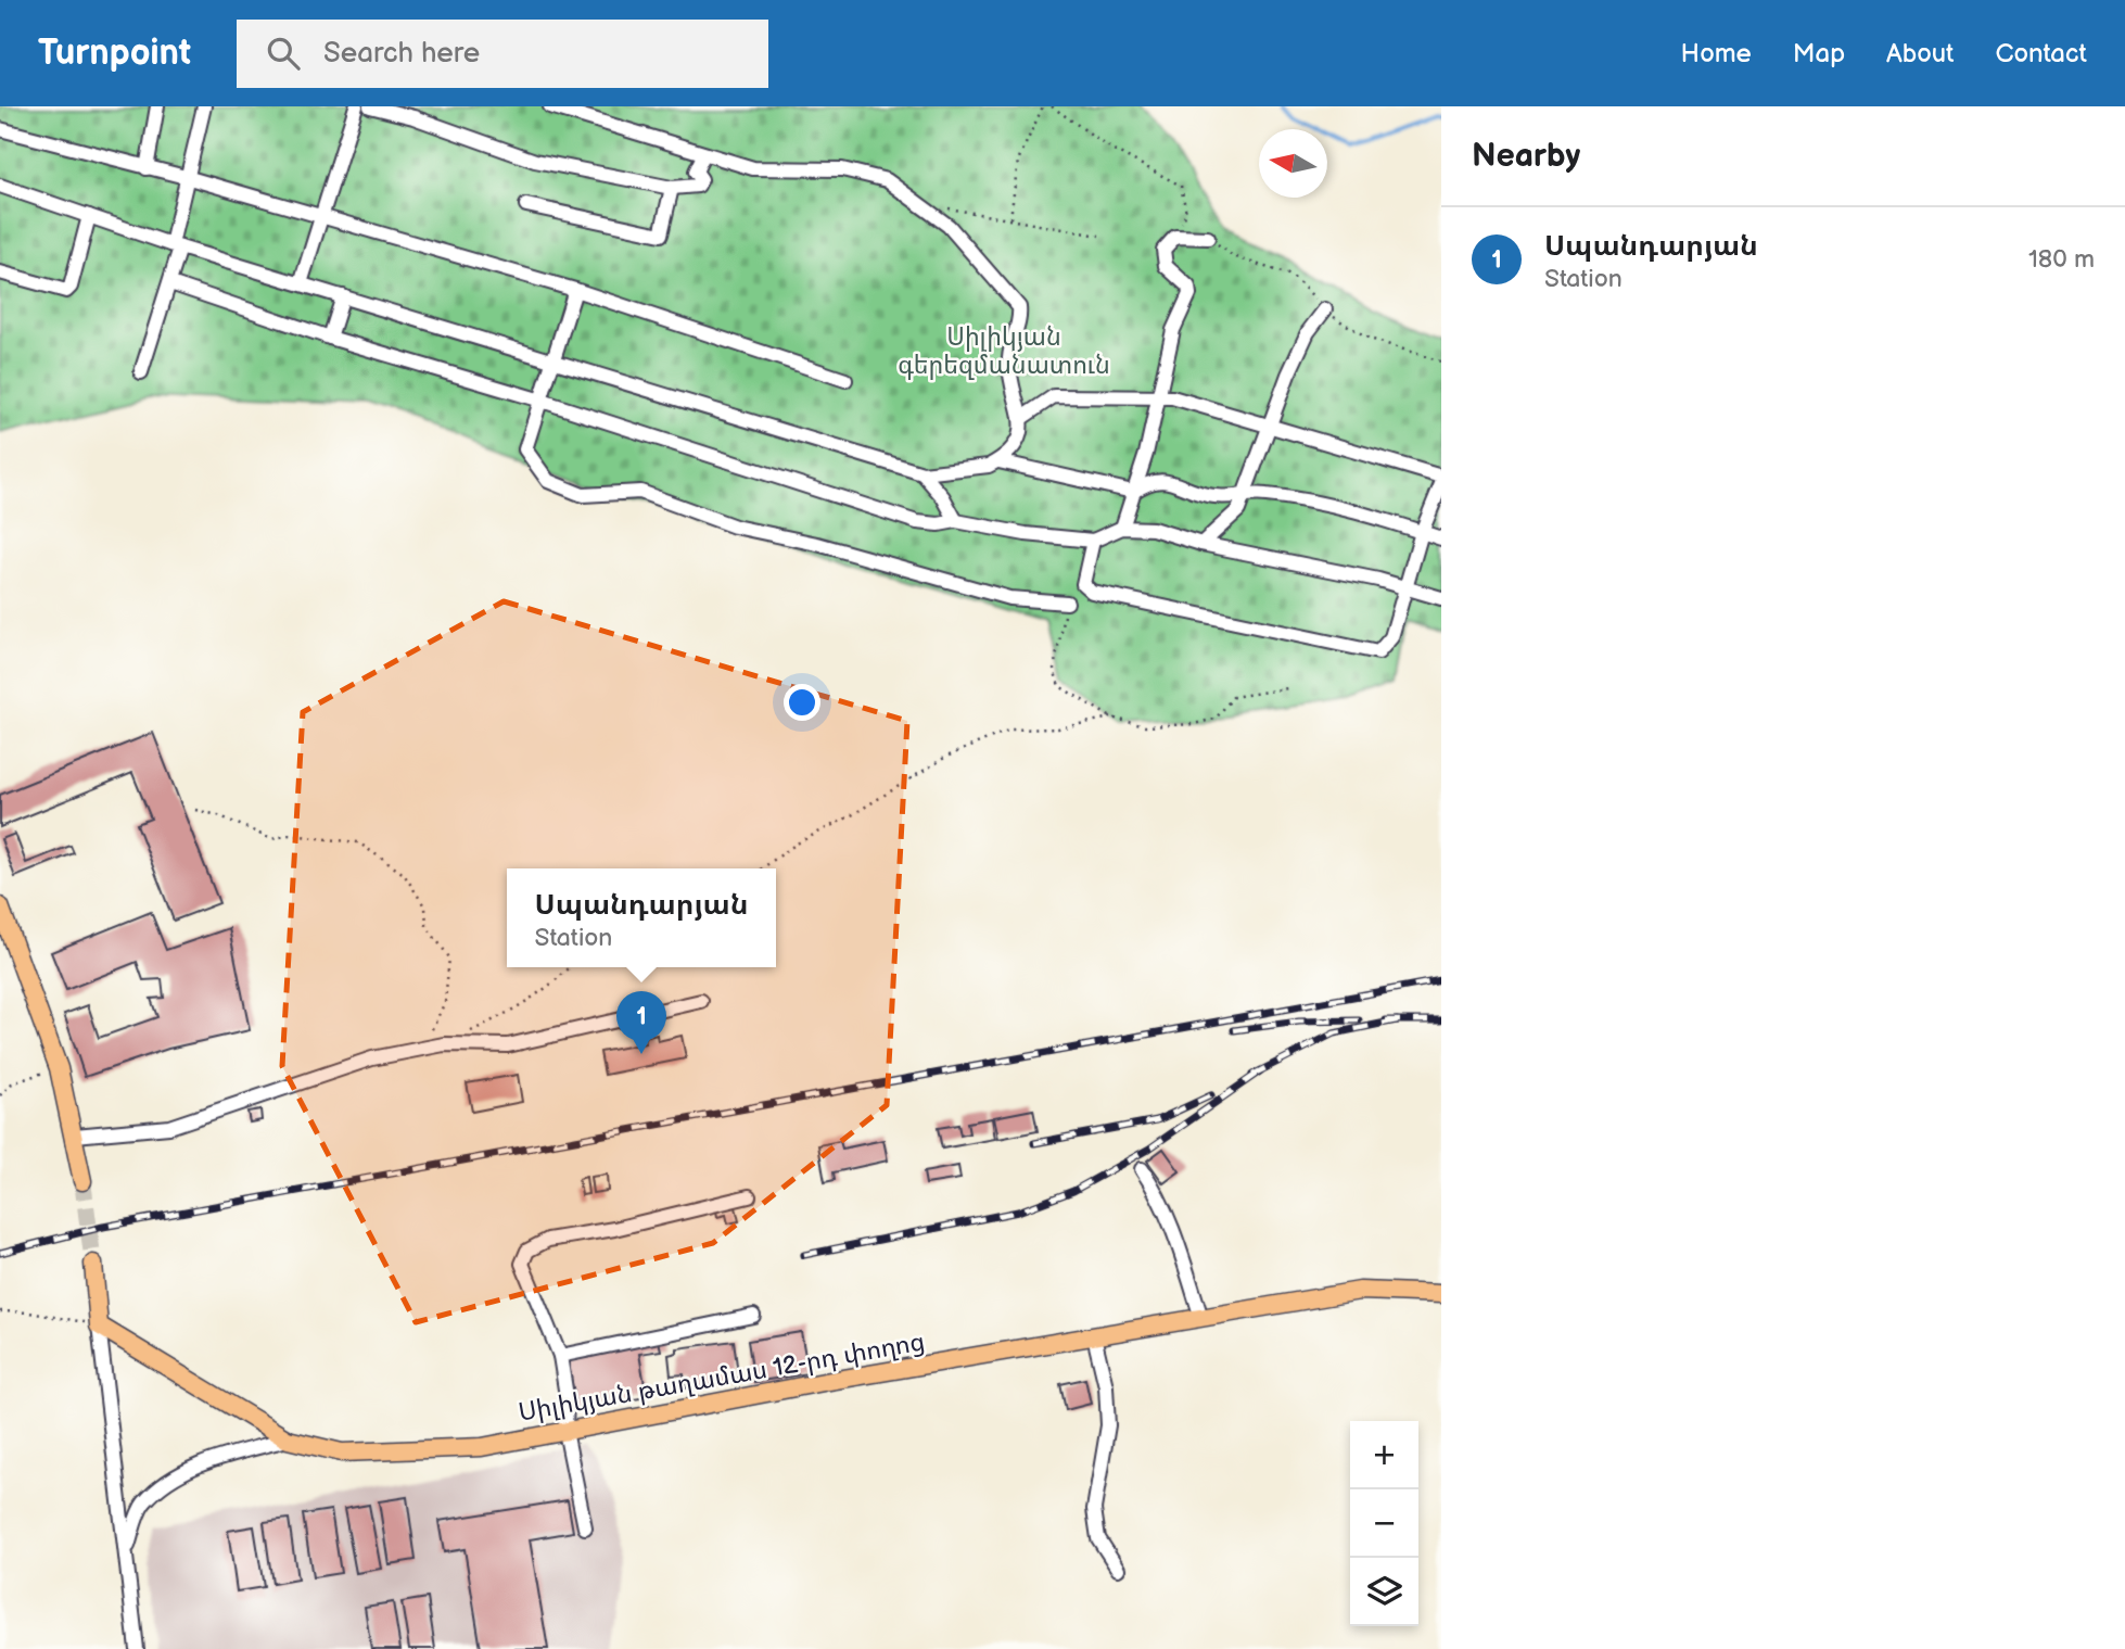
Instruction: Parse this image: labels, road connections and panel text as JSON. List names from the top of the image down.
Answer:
{
  "streets": {
    "main road": ["Սիլիկյան թաղամաս 12-րդ փողոց"]
  },
  "parks": ["Սիլիկյան գերեզմանատուն"],
  "north": "left",
  "page": {
    "header": "Turnpoint",
    "search": "Search here",
    "nav": [
      "Home",
      "Map",
      "About",
      "Contact"
    ],
    "heading": "Nearby",
    "list": [
      {
        "mark": "1",
        "name": "Սպանդարյան",
        "note": "Station",
        "value": "180 m"
      }
    ],
    "popup": ["Սպանդարյան", "Station"],
    "pins": "1",
    "map_buttons": ["+", "−"]
  }
}
